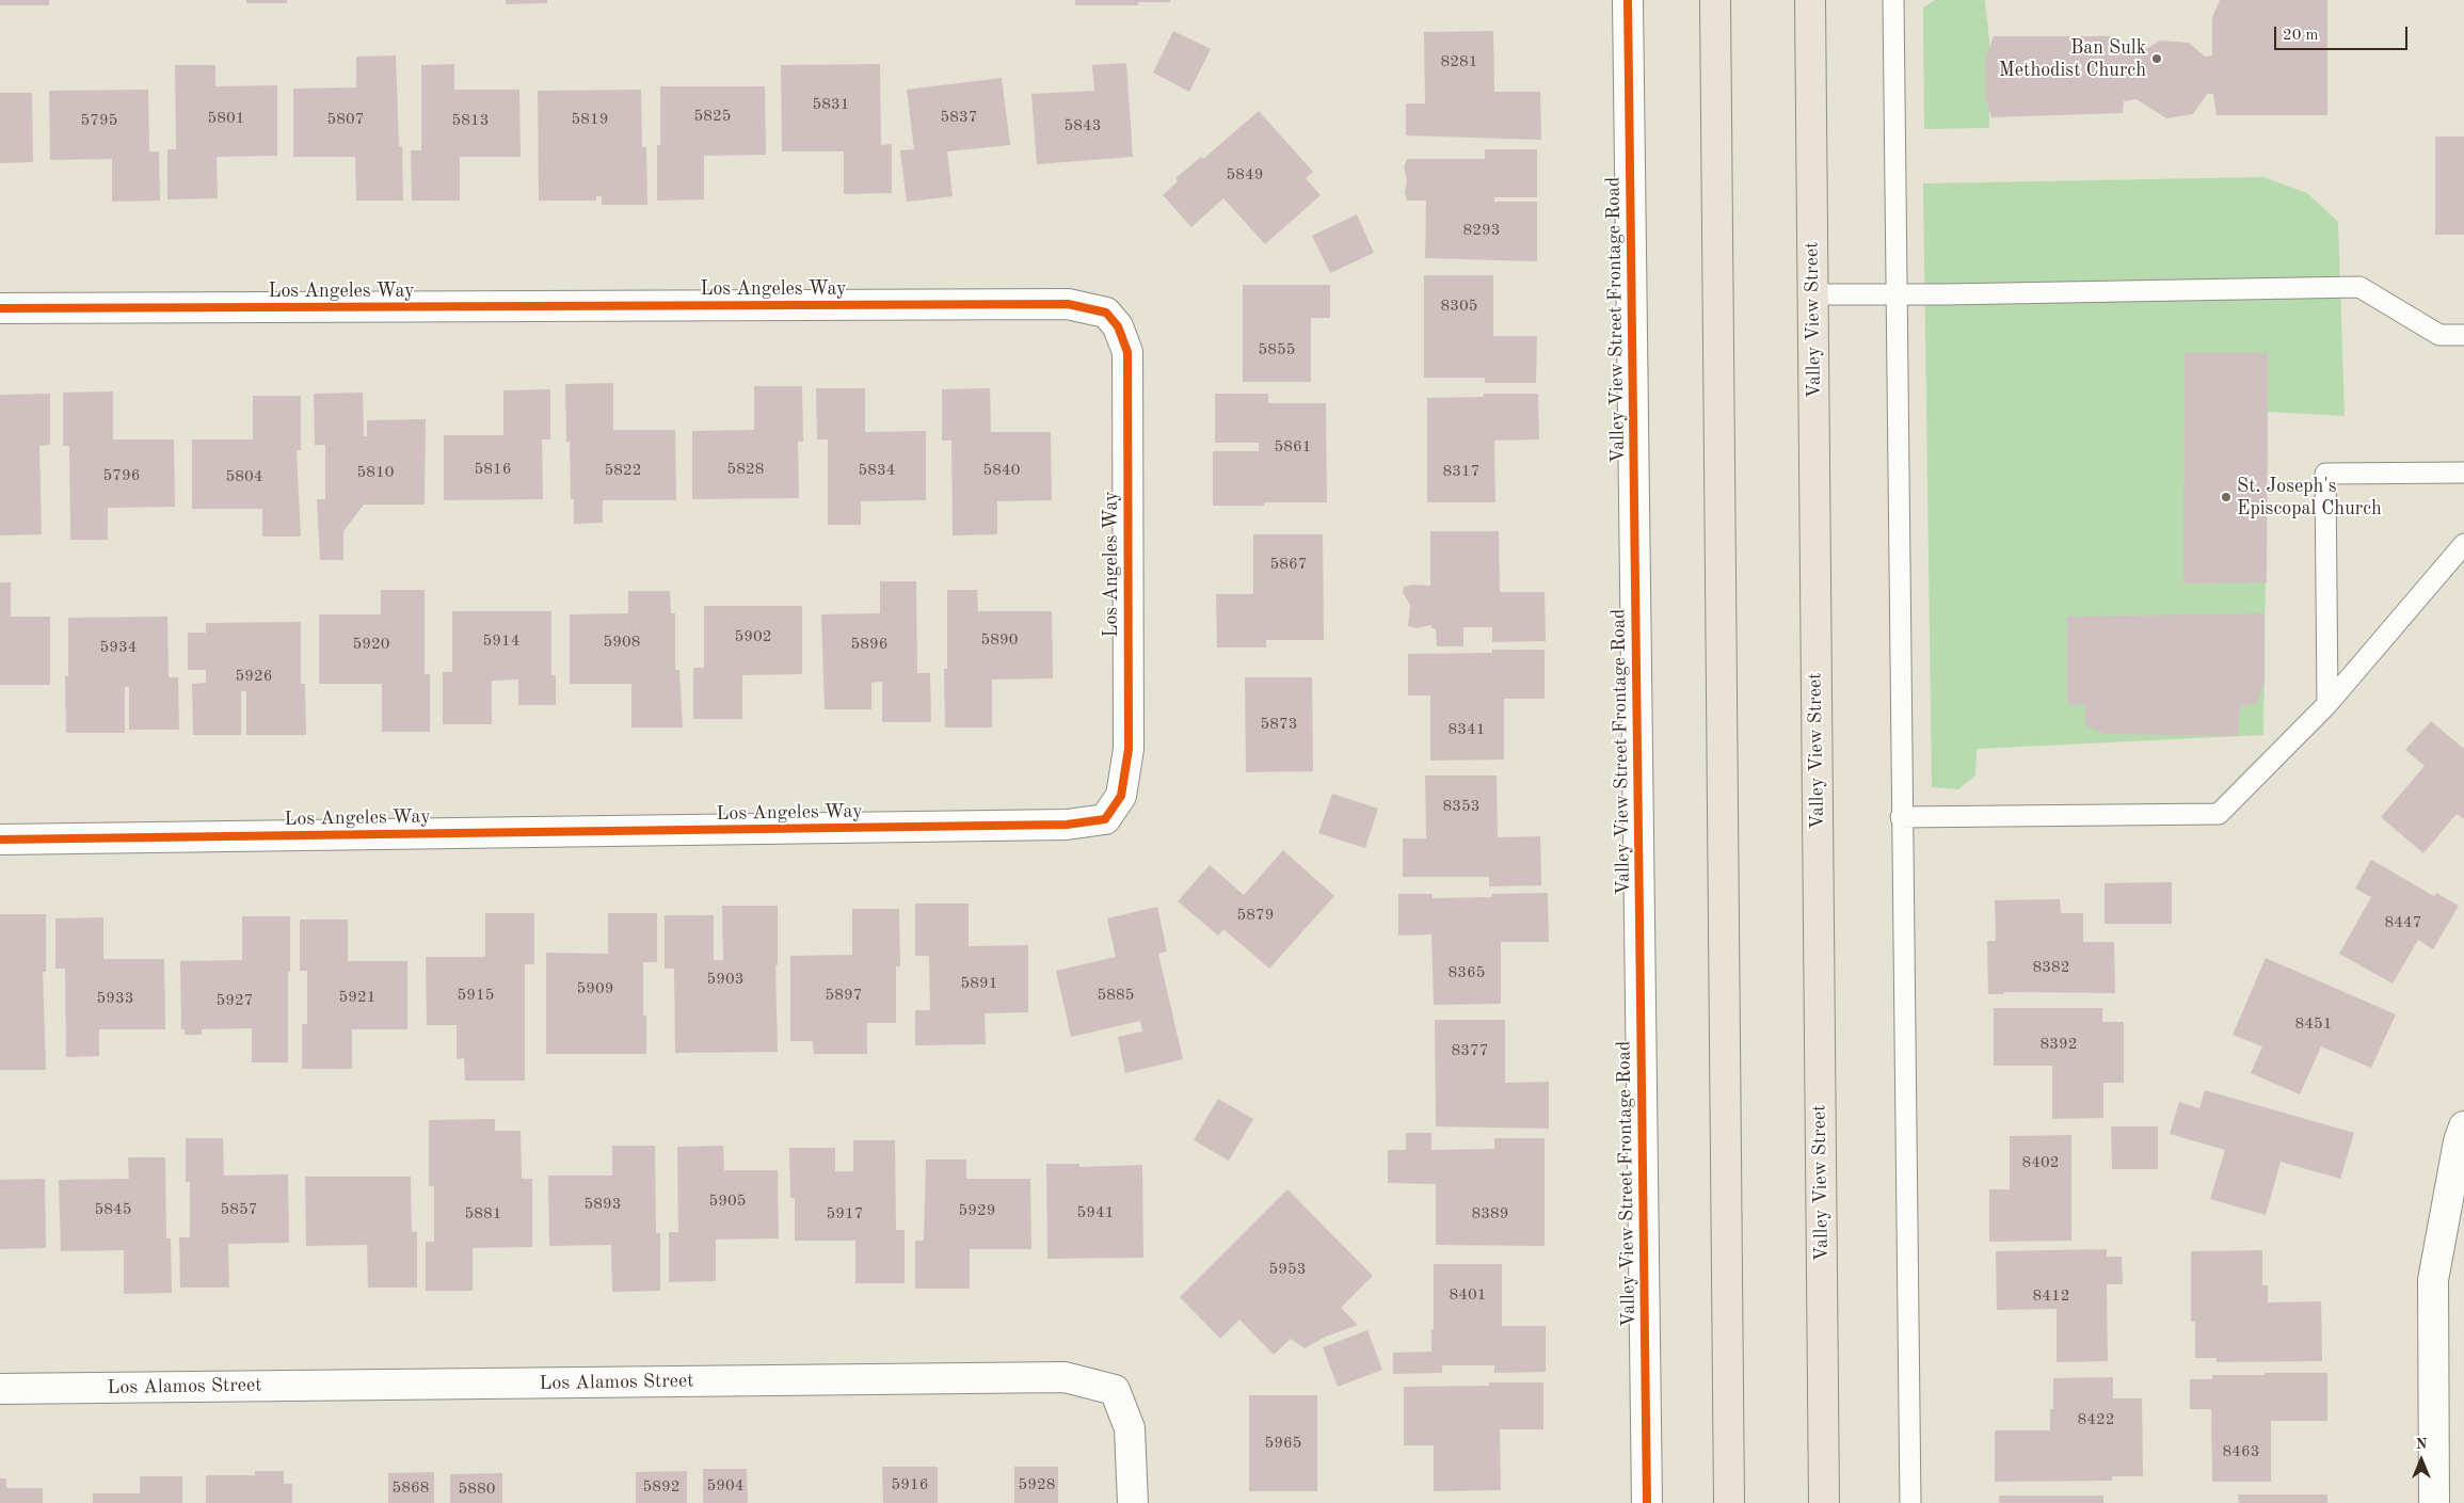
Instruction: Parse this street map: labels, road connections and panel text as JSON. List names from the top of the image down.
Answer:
{
  "streets": {
    "main road": ["Valley View Street"],
    "street": ["Los Angeles Way", "Valley View Street Frontage Road", "Los Alamos Street"]
  },
  "places": ["Ban Sulk Methodist Church", "St. Joseph's Episcopal Church"],
  "house_numbers": [
    "8281",
    "5831",
    "5825",
    "5837",
    "5801",
    "5807",
    "5819",
    "5795",
    "5813",
    "5843",
    "5849",
    "8293",
    "8305",
    "5855",
    "5861",
    "5816",
    "5828",
    "5822",
    "5834",
    "5840",
    "8317",
    "5810",
    "5796",
    "5804",
    "5867",
    "5902",
    "5890",
    "5914",
    "5908",
    "5920",
    "5896",
    "5934",
    "5926",
    "5873",
    "8341",
    "8353",
    "5879",
    "8447",
    "8382",
    "8365",
    "5903",
    "5891",
    "5909",
    "5915",
    "5897",
    "5885",
    "5921",
    "5933",
    "5927",
    "8451",
    "8392",
    "8377",
    "8402",
    "5905",
    "5893",
    "5845",
    "5857",
    "5929",
    "5941",
    "5881",
    "5917",
    "8389",
    "5953",
    "8401",
    "8412",
    "8422",
    "5965",
    "8463",
    "5916",
    "5928",
    "5904",
    "5892",
    "5868",
    "5880"
  ],
  "scale_bar": "20 m",
  "north": "top"
}
